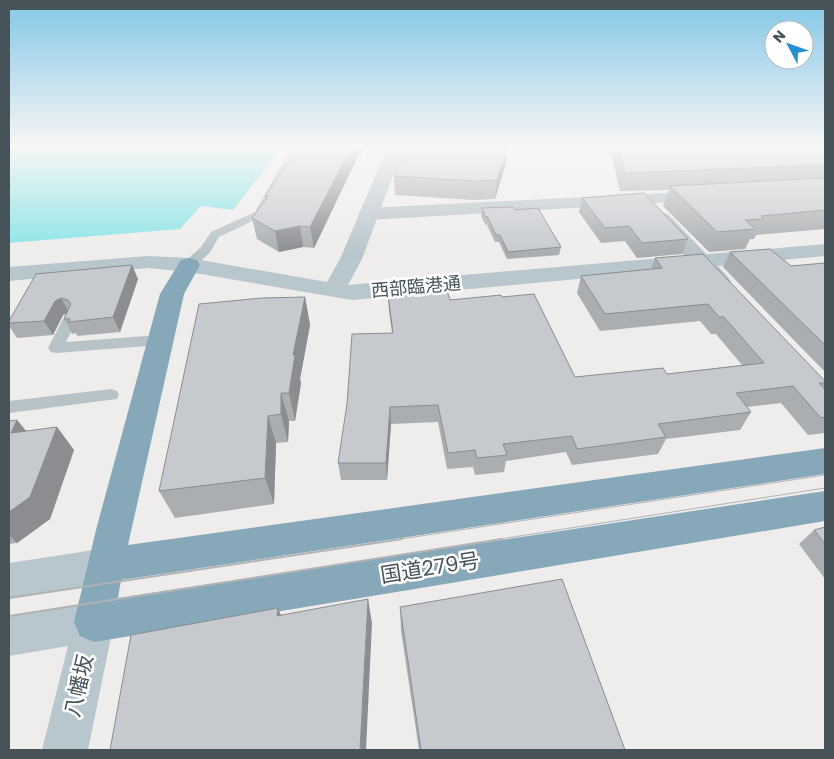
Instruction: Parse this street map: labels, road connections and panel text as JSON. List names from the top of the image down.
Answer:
{
  "streets": {
    "highway": ["国道279号"],
    "street": ["西部臨港通", "八幡坂"]
  },
  "crossings": [
    ["国道279号", "八幡坂"]
  ],
  "north": "top left"
}
